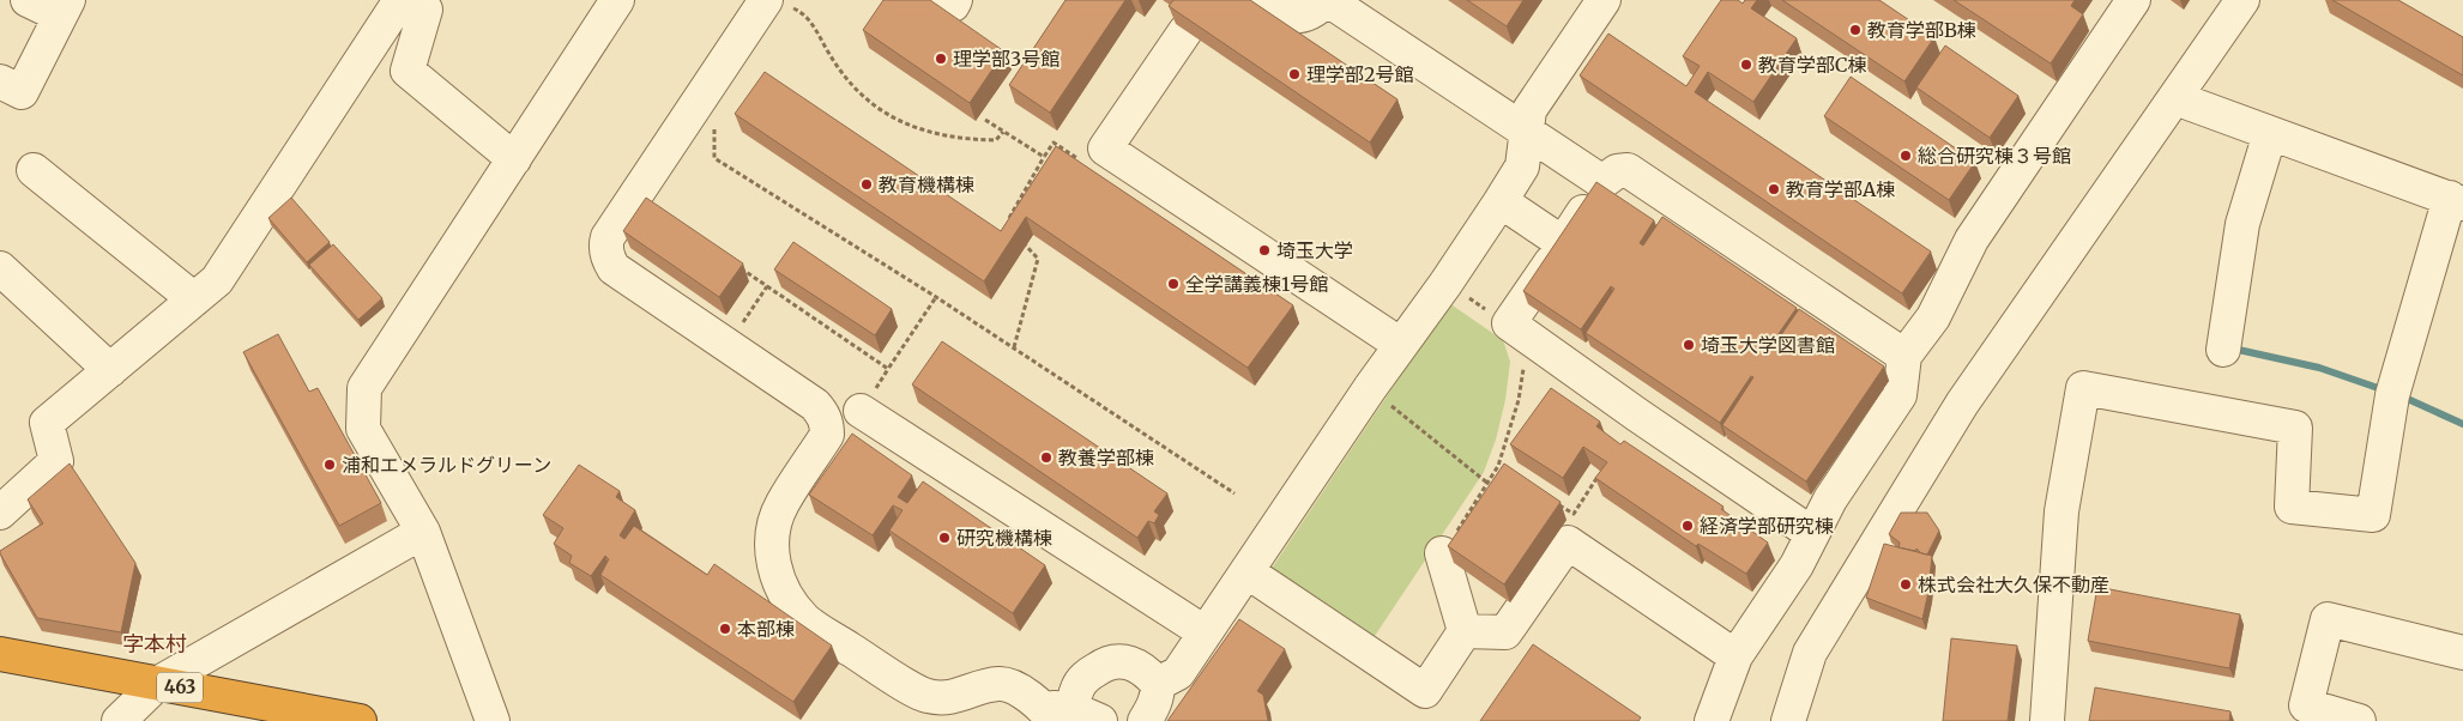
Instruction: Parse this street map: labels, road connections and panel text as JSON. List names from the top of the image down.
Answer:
{
  "streets": {
    "highway": ["463"]
  },
  "districts": ["字本村"],
  "places": [
    "教育学部B棟",
    "理学部3号館",
    "教育学部C棟",
    "理学部2号館",
    "総合研究棟３号館",
    "教育機構棟",
    "教育学部A棟",
    "埼玉大学",
    "全学講義棟1号館",
    "埼玉大学図書館",
    "教養学部棟",
    "浦和エメラルドグリーン",
    "経済学部研究棟",
    "研究機構棟",
    "株式会社大久保不動産",
    "本部棟"
  ]
}
